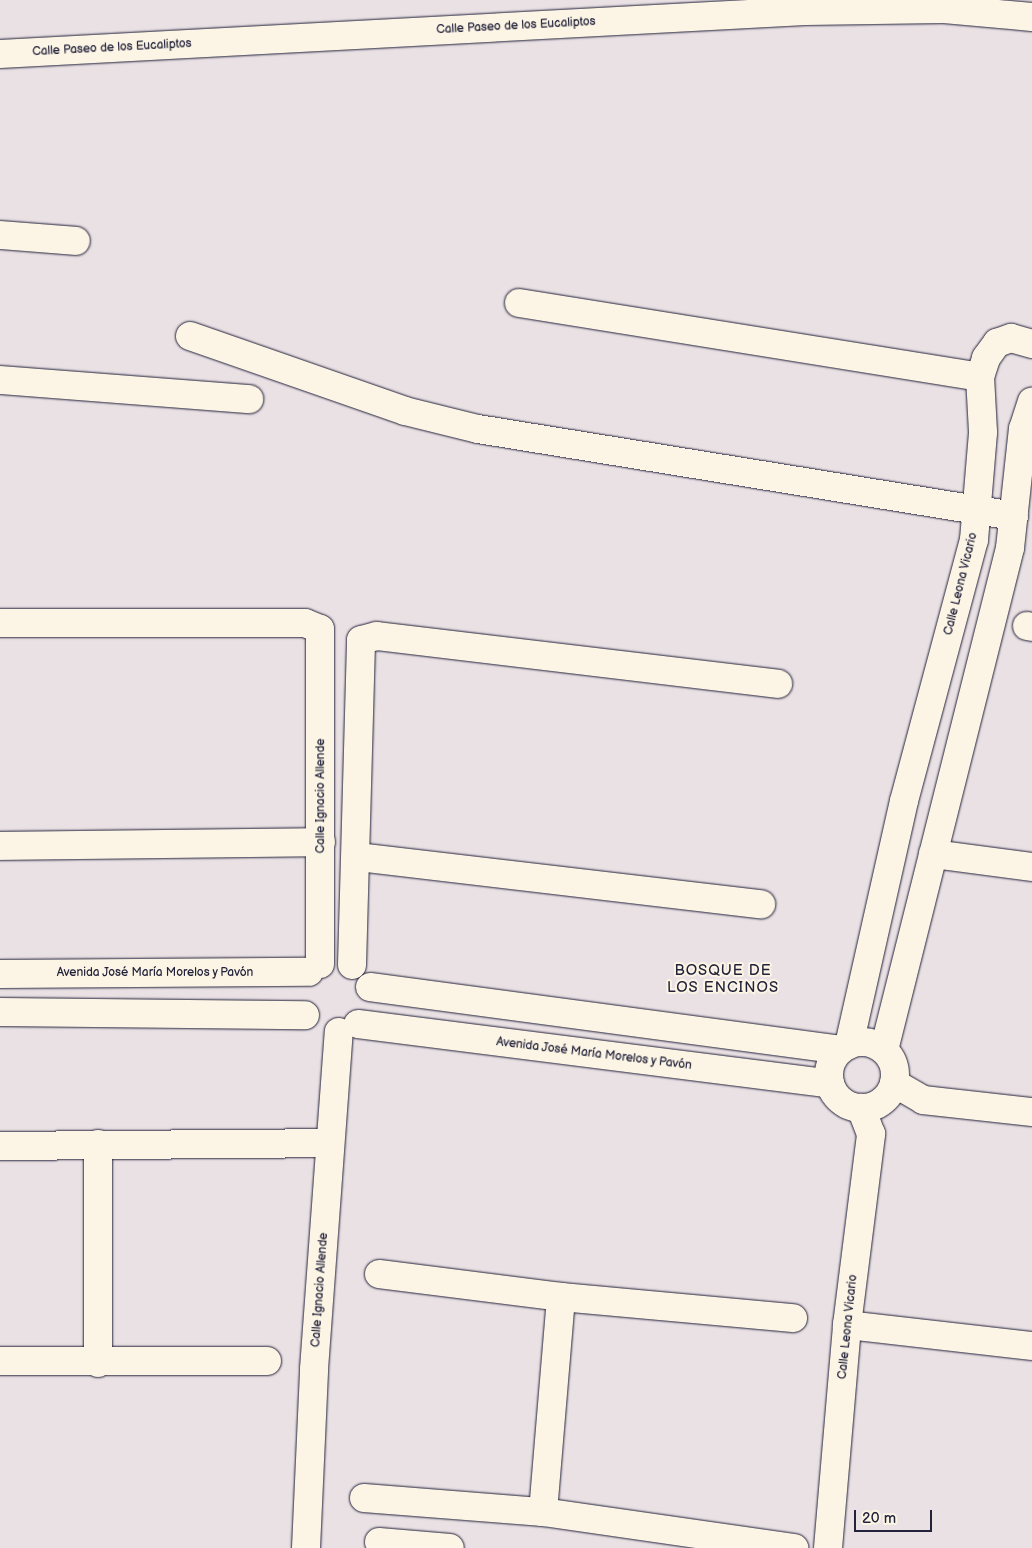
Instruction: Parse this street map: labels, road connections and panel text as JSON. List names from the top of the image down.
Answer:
{
  "streets": {
    "street": [
      "Calle Paseo de los Eucaliptos",
      "Calle Leona Vicario",
      "Calle Ignacio Allende",
      "Avenida José María Morelos y Pavón"
    ]
  },
  "crossings": [
    ["Calle Leona Vicario", "Avenida José María Morelos y Pavón"],
    ["Calle Ignacio Allende", "Avenida José María Morelos y Pavón"]
  ],
  "districts": ["BOSQUE DE LOS ENCINOS"],
  "scale_bar": "20 m"
}
